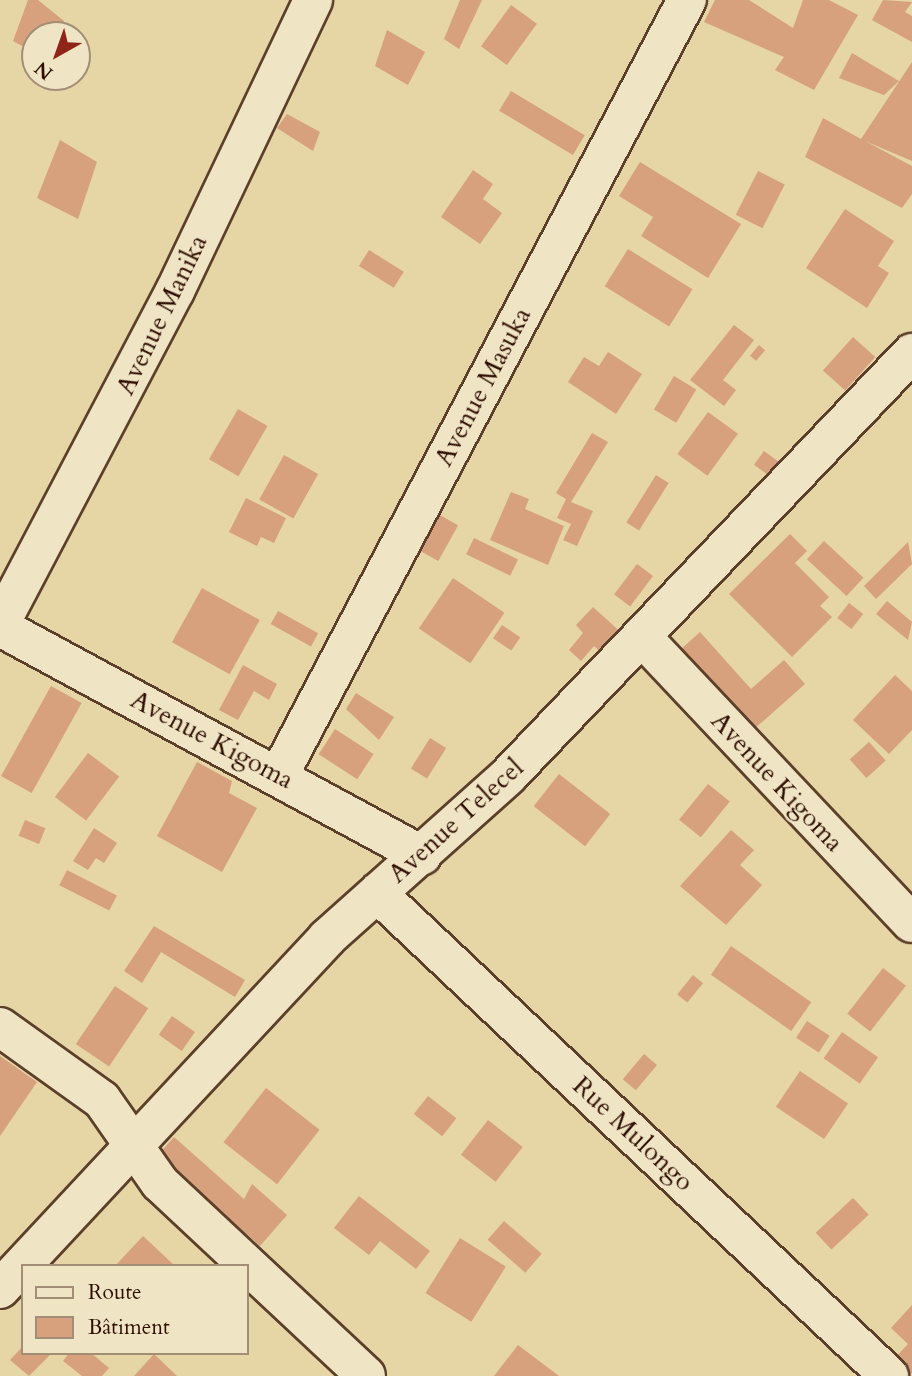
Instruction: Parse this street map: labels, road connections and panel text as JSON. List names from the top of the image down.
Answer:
{
  "streets": {
    "street": [
      "Avenue Manika",
      "Avenue Masuka",
      "Avenue Kigoma",
      "Avenue Telecel",
      "Rue Mulongo"
    ]
  },
  "crossings": [
    ["Avenue Manika", "Avenue Kigoma"],
    ["Avenue Masuka", "Avenue Kigoma"],
    ["Avenue Kigoma", "Avenue Telecel"],
    ["Avenue Telecel", "Rue Mulongo"]
  ],
  "legend": ["Route", "Bâtiment"],
  "north": "bottom left"
}
